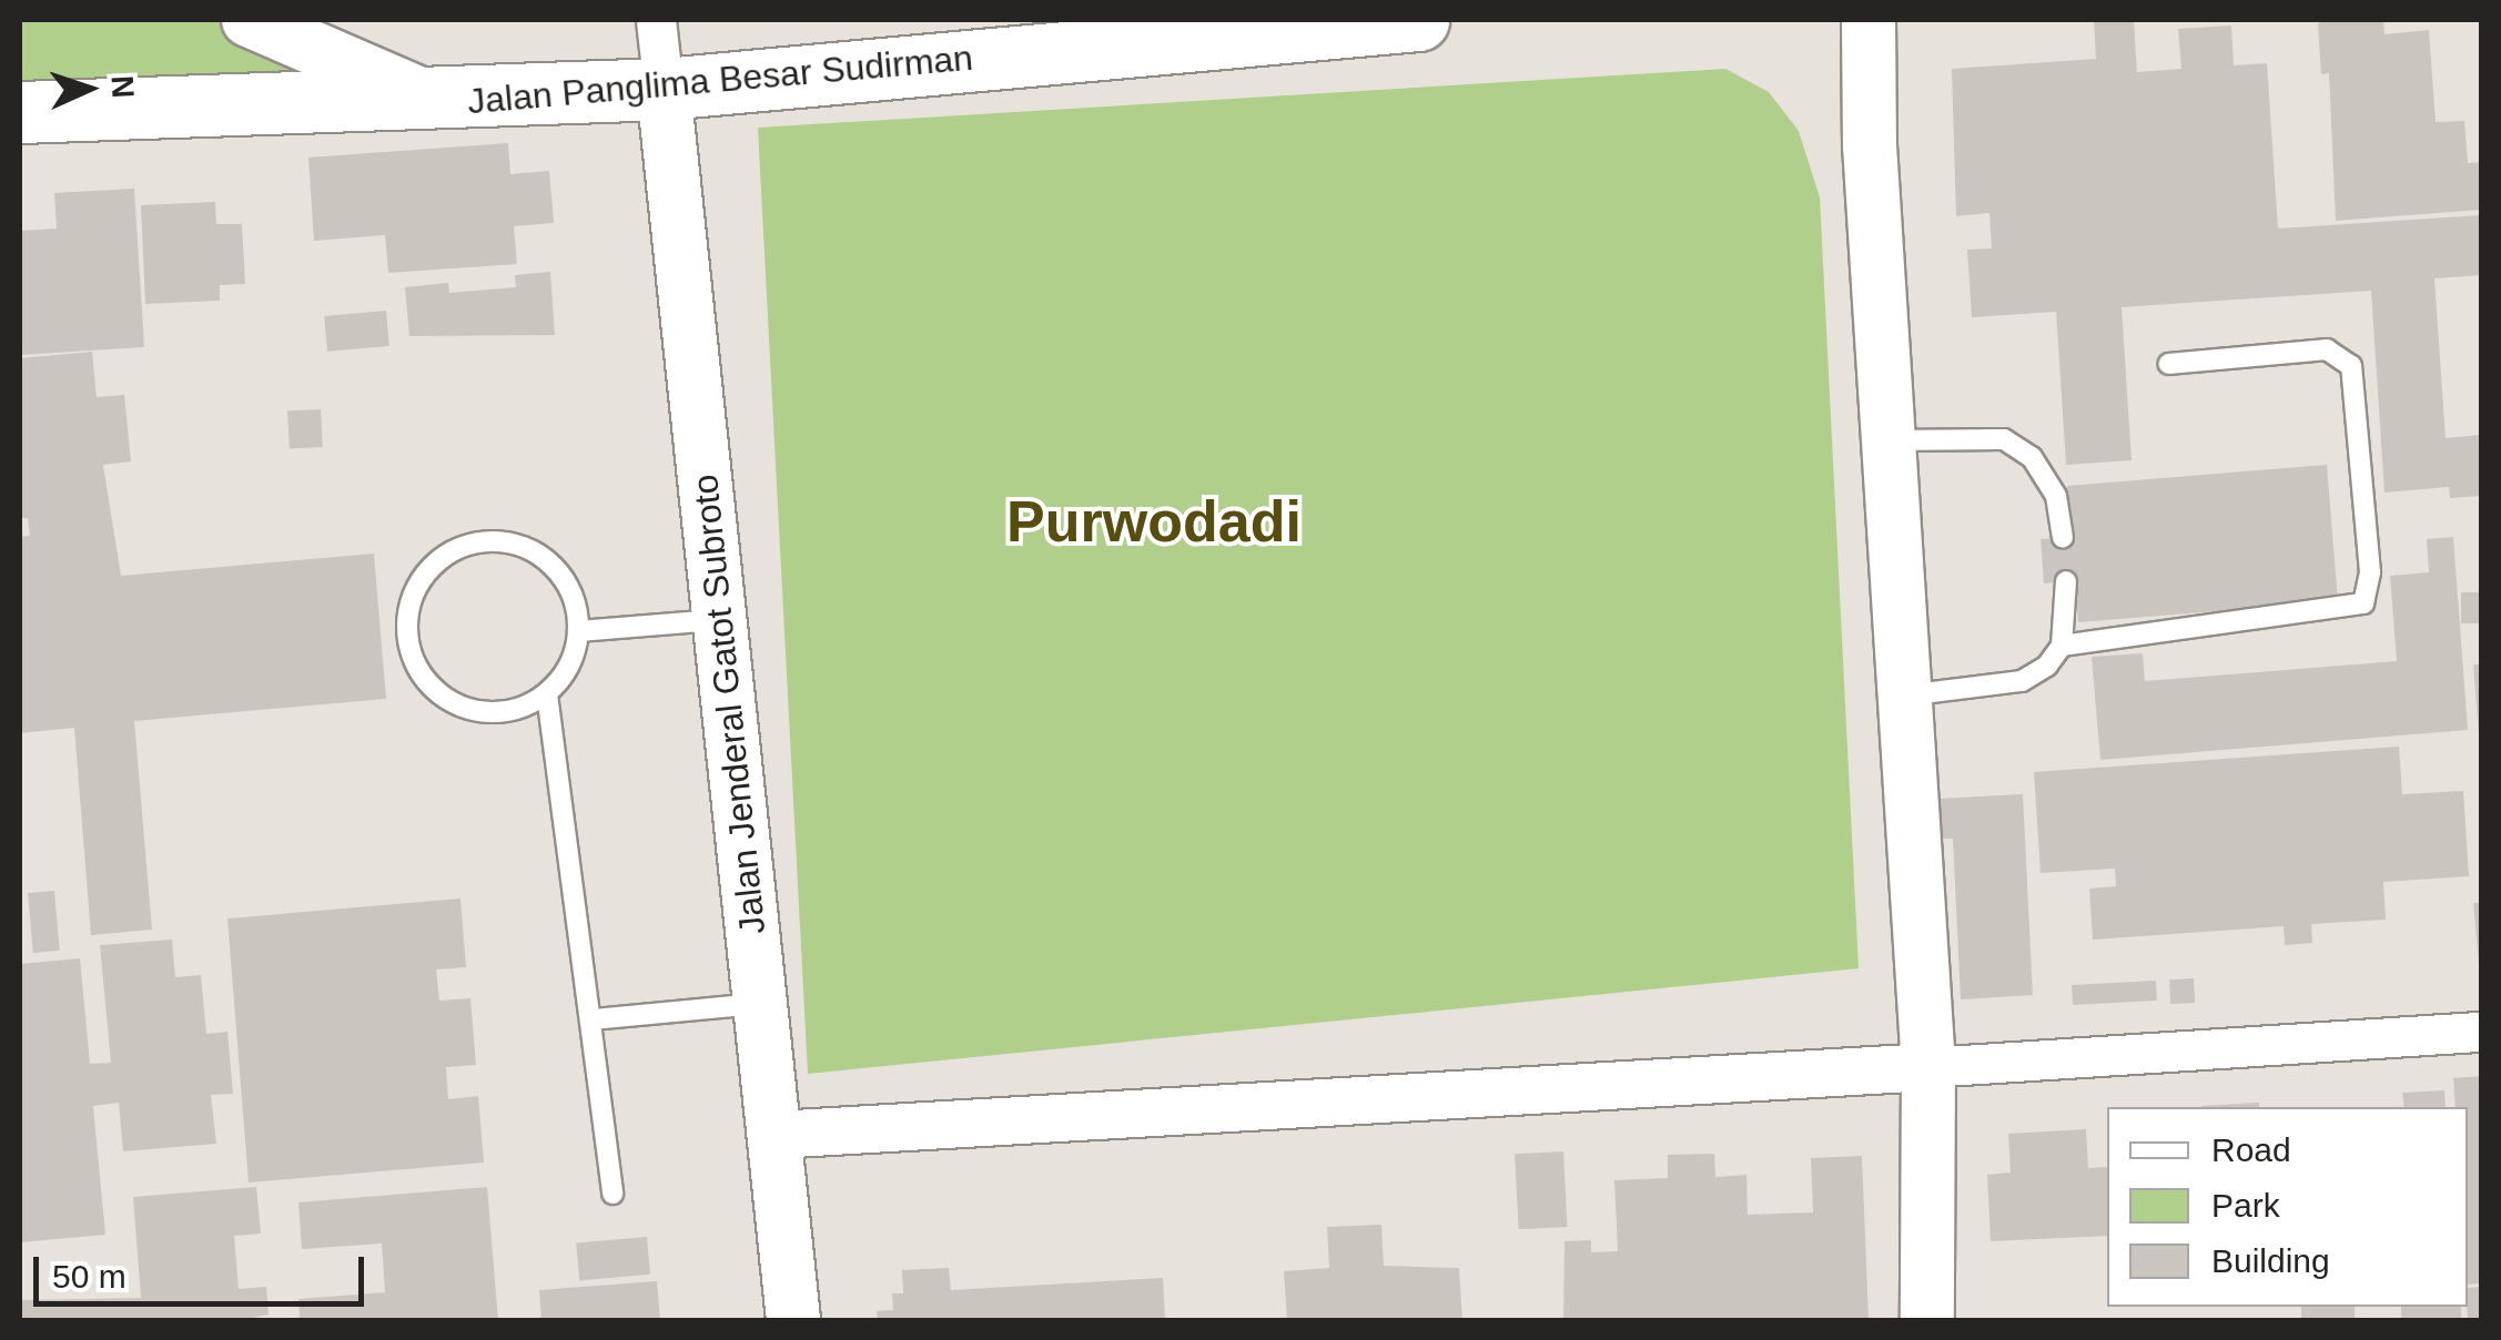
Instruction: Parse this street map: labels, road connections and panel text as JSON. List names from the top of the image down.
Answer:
{
  "streets": {
    "main road": ["Jalan Panglima Besar Sudirman", "Jalan Jenderal Gatot Subroto"]
  },
  "crossings": [
    ["Jalan Panglima Besar Sudirman", "Jalan Jenderal Gatot Subroto"]
  ],
  "districts": ["Purwodadi"],
  "legend": ["Road", "Park", "Building"],
  "scale_bar": "50 m",
  "north": "right"
}
